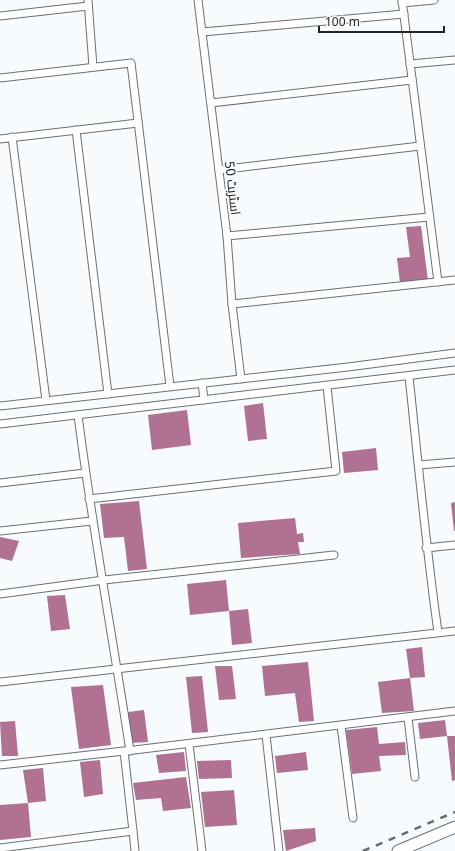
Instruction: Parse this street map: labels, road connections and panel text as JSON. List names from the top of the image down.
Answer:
{
  "streets": {
    "street": ["اسٹریٹ 50"]
  },
  "scale_bar": "100 m"
}
